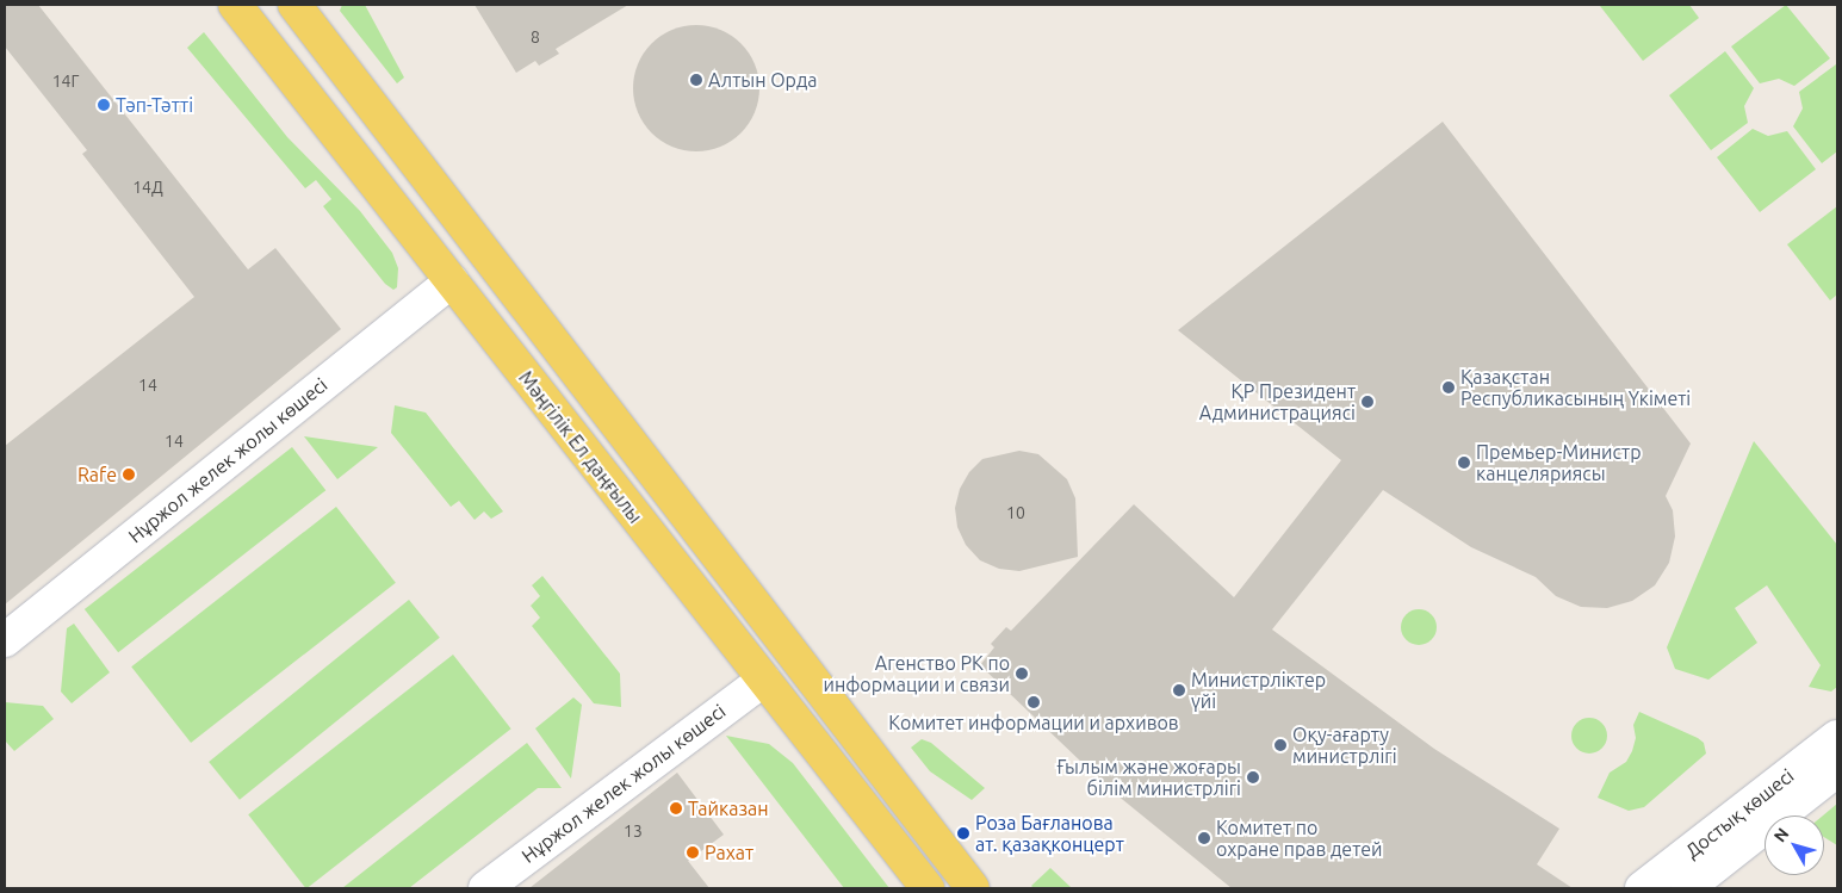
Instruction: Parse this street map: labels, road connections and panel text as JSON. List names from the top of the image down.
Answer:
{
  "streets": {
    "main road": ["Мәңгілік Ел даңғылы"],
    "street": ["Нұржол желек жолы көшесі", "Достық көшесі"]
  },
  "crossings": [
    ["Мәңгілік Ел даңғылы", "Нұржол желек жолы көшесі"]
  ],
  "places": [
    "Алтын Орда",
    "Тәп-Тәтті",
    "Қазақстан Республикасының Үкіметі",
    "ҚР Президент Администрациясі",
    "Премьер-Министр канцеляриясы",
    "Rafe",
    "Агенство РК по информации и связи",
    "Министрліктер үйі",
    "Комитет информации и архивов",
    "Оқу-ағарту министрлігі",
    "Ғылым және жоғары білім министрлігі",
    "Тайказан",
    "Роза Бағланова ат. қазақконцерт",
    "Комитет по охране прав детей",
    "Рахат"
  ],
  "house_numbers": [
    "8",
    "14Г",
    "14Д",
    "14",
    "14",
    "10",
    "13"
  ],
  "north": "top left"
}
